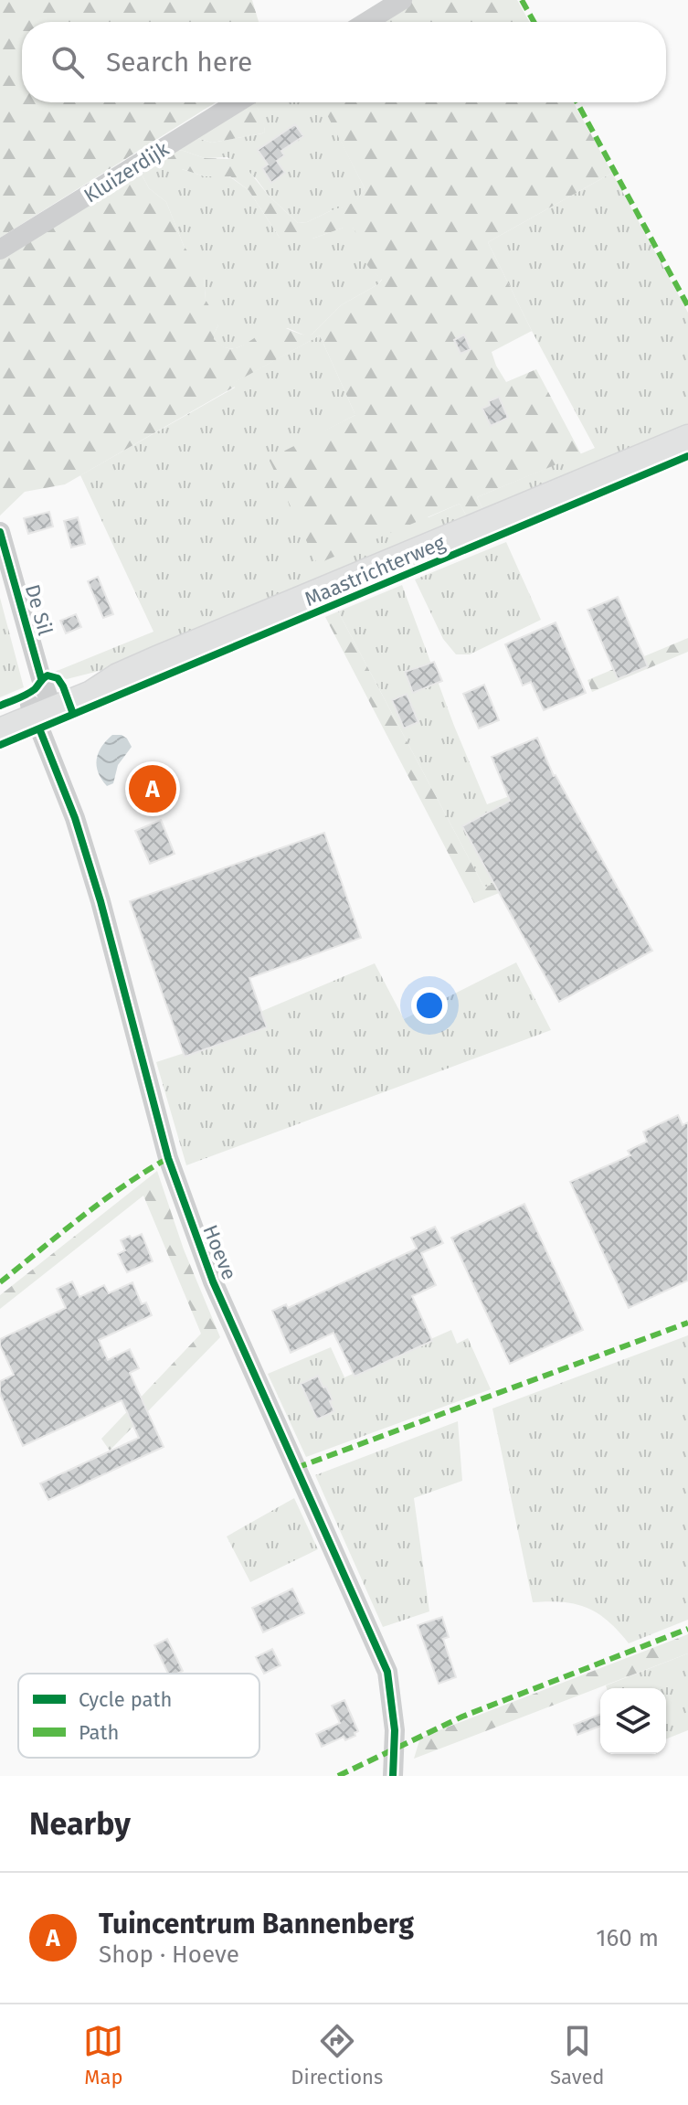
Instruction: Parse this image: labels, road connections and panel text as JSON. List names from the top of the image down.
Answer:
{
  "streets": {
    "main road": ["Maastrichterweg"],
    "street": ["Kluizerdijk", "De Sil", "Hoeve"]
  },
  "crossings": [
    ["Maastrichterweg", "De Sil"],
    ["Maastrichterweg", "Hoeve"],
    ["De Sil", "Hoeve"]
  ],
  "legend": ["Cycle path", "Path"],
  "page": {
    "search": "Search here",
    "pins": "A",
    "heading": "Nearby",
    "list": [
      {
        "mark": "A",
        "name": "Tuincentrum Bannenberg",
        "note": "Shop · Hoeve",
        "value": "160 m"
      }
    ],
    "nav": ["Map", "Directions", "Saved"]
  }
}
